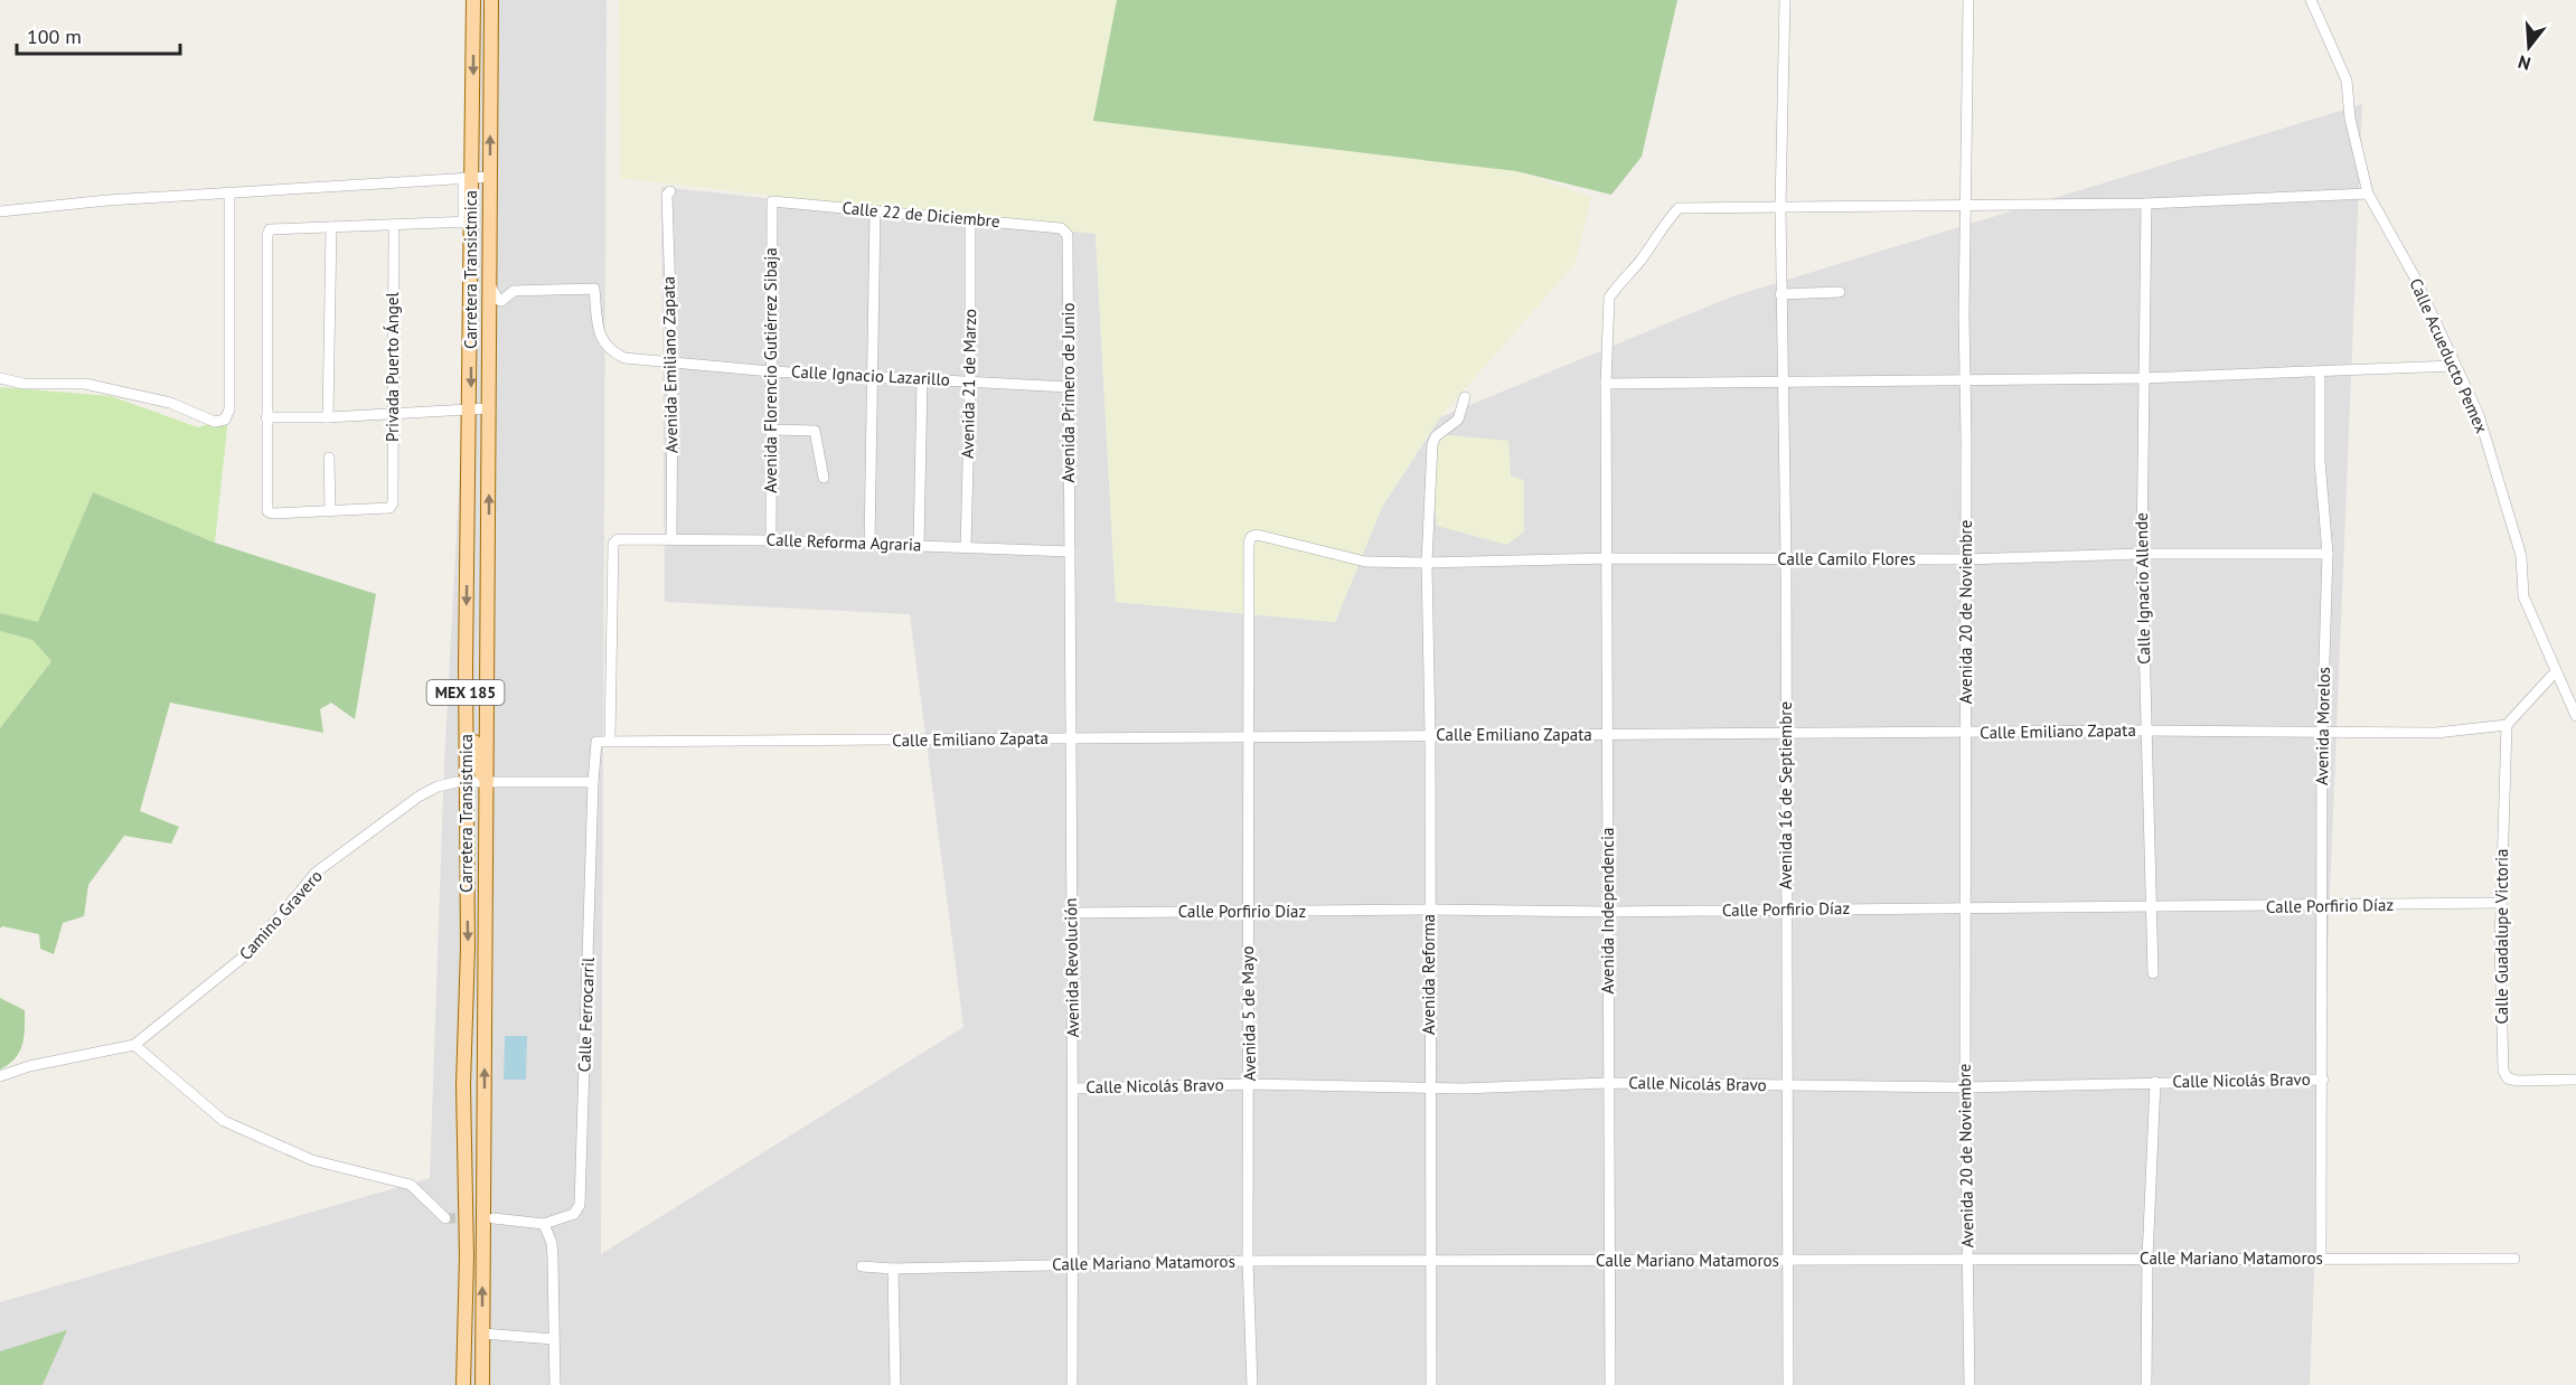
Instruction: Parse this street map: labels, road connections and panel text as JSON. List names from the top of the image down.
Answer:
{
  "streets": {
    "main road": ["Carretera Transistmica", "MEX 185"],
    "street": [
      "Calle 22 de Diciembre",
      "Calle Acueducto Pemex",
      "Avenida Emiliano Zapata",
      "Privada Puerto Ángel",
      "Avenida Florencio Gutiérrez Sibaja",
      "Calle Ignacio Lazarillo",
      "Avenida 21 de Marzo",
      "Avenida Primero de Junio",
      "Calle Reforma Agraria",
      "Calle Camilo Flores",
      "Calle Ignacio Allende",
      "Avenida 20 de Noviembre",
      "Avenida Morelos",
      "Calle Emiliano Zapata",
      "Avenida 16 de Septiembre",
      "Calle Porfirio Díaz",
      "Avenida Independencia",
      "Camino Gravero",
      "Calle Guadalupe Victoria",
      "Avenida Revolución",
      "Avenida Reforma",
      "Avenida 5 de Mayo",
      "Calle Ferrocarril",
      "Calle Nicolás Bravo",
      "Calle Mariano Matamoros"
    ]
  },
  "crossings": [
    ["Calle 22 de Diciembre", "Avenida Florencio Gutiérrez Sibaja"],
    ["Calle 22 de Diciembre", "Avenida 21 de Marzo"],
    ["Calle 22 de Diciembre", "Avenida Primero de Junio"],
    ["Carretera Transistmica", "Calle Ignacio Lazarillo"],
    ["Carretera Transistmica", "Camino Gravero"],
    ["Avenida Emiliano Zapata", "Calle Ignacio Lazarillo"],
    ["Avenida Emiliano Zapata", "Calle Reforma Agraria"],
    ["Avenida Florencio Gutiérrez Sibaja", "Calle Ignacio Lazarillo"],
    ["Avenida Florencio Gutiérrez Sibaja", "Calle Reforma Agraria"],
    ["Calle Ignacio Lazarillo", "Avenida 21 de Marzo"],
    ["Calle Ignacio Lazarillo", "Avenida Primero de Junio"],
    ["Avenida 21 de Marzo", "Calle Reforma Agraria"],
    ["Avenida Primero de Junio", "Calle Reforma Agraria"],
    ["Avenida Primero de Junio", "Avenida Revolución"],
    ["Calle Reforma Agraria", "Calle Emiliano Zapata"],
    ["Calle Reforma Agraria", "Avenida Revolución"],
    ["Calle Camilo Flores", "Calle Ignacio Allende"],
    ["Calle Camilo Flores", "Avenida 20 de Noviembre"],
    ["Calle Camilo Flores", "Avenida Morelos"],
    ["Calle Camilo Flores", "Avenida 16 de Septiembre"],
    ["Calle Camilo Flores", "Avenida Independencia"],
    ["Calle Camilo Flores", "Avenida Reforma"],
    ["Calle Camilo Flores", "Avenida 5 de Mayo"],
    ["Calle Ignacio Allende", "Calle Emiliano Zapata"],
    ["Calle Ignacio Allende", "Calle Porfirio Díaz"],
    ["Avenida 20 de Noviembre", "Calle Emiliano Zapata"],
    ["Avenida 20 de Noviembre", "Calle Porfirio Díaz"],
    ["Avenida 20 de Noviembre", "Calle Nicolás Bravo"],
    ["Avenida 20 de Noviembre", "Calle Mariano Matamoros"],
    ["Avenida Morelos", "Calle Emiliano Zapata"],
    ["Avenida Morelos", "Calle Porfirio Díaz"],
    ["Avenida Morelos", "Calle Nicolás Bravo"],
    ["Avenida Morelos", "Calle Mariano Matamoros"],
    ["Calle Emiliano Zapata", "Avenida 16 de Septiembre"],
    ["Calle Emiliano Zapata", "Avenida Independencia"],
    ["Calle Emiliano Zapata", "Calle Guadalupe Victoria"],
    ["Calle Emiliano Zapata", "Avenida Revolución"],
    ["Calle Emiliano Zapata", "Avenida Reforma"],
    ["Calle Emiliano Zapata", "Avenida 5 de Mayo"],
    ["Avenida 16 de Septiembre", "Calle Porfirio Díaz"],
    ["Avenida 16 de Septiembre", "Avenida Independencia"],
    ["Avenida 16 de Septiembre", "Calle Nicolás Bravo"],
    ["Avenida 16 de Septiembre", "Calle Mariano Matamoros"],
    ["Calle Porfirio Díaz", "Avenida Independencia"],
    ["Calle Porfirio Díaz", "Calle Guadalupe Victoria"],
    ["Calle Porfirio Díaz", "Avenida Revolución"],
    ["Calle Porfirio Díaz", "Avenida Reforma"],
    ["Calle Porfirio Díaz", "Avenida 5 de Mayo"],
    ["Avenida Independencia", "Calle Nicolás Bravo"],
    ["Avenida Independencia", "Calle Mariano Matamoros"],
    ["Avenida Revolución", "Calle Nicolás Bravo"],
    ["Avenida Revolución", "Calle Mariano Matamoros"],
    ["Avenida Reforma", "Calle Nicolás Bravo"],
    ["Avenida Reforma", "Calle Mariano Matamoros"],
    ["Avenida 5 de Mayo", "Calle Nicolás Bravo"],
    ["Avenida 5 de Mayo", "Calle Mariano Matamoros"]
  ],
  "scale_bar": "100 m",
  "north": "bottom"
}
